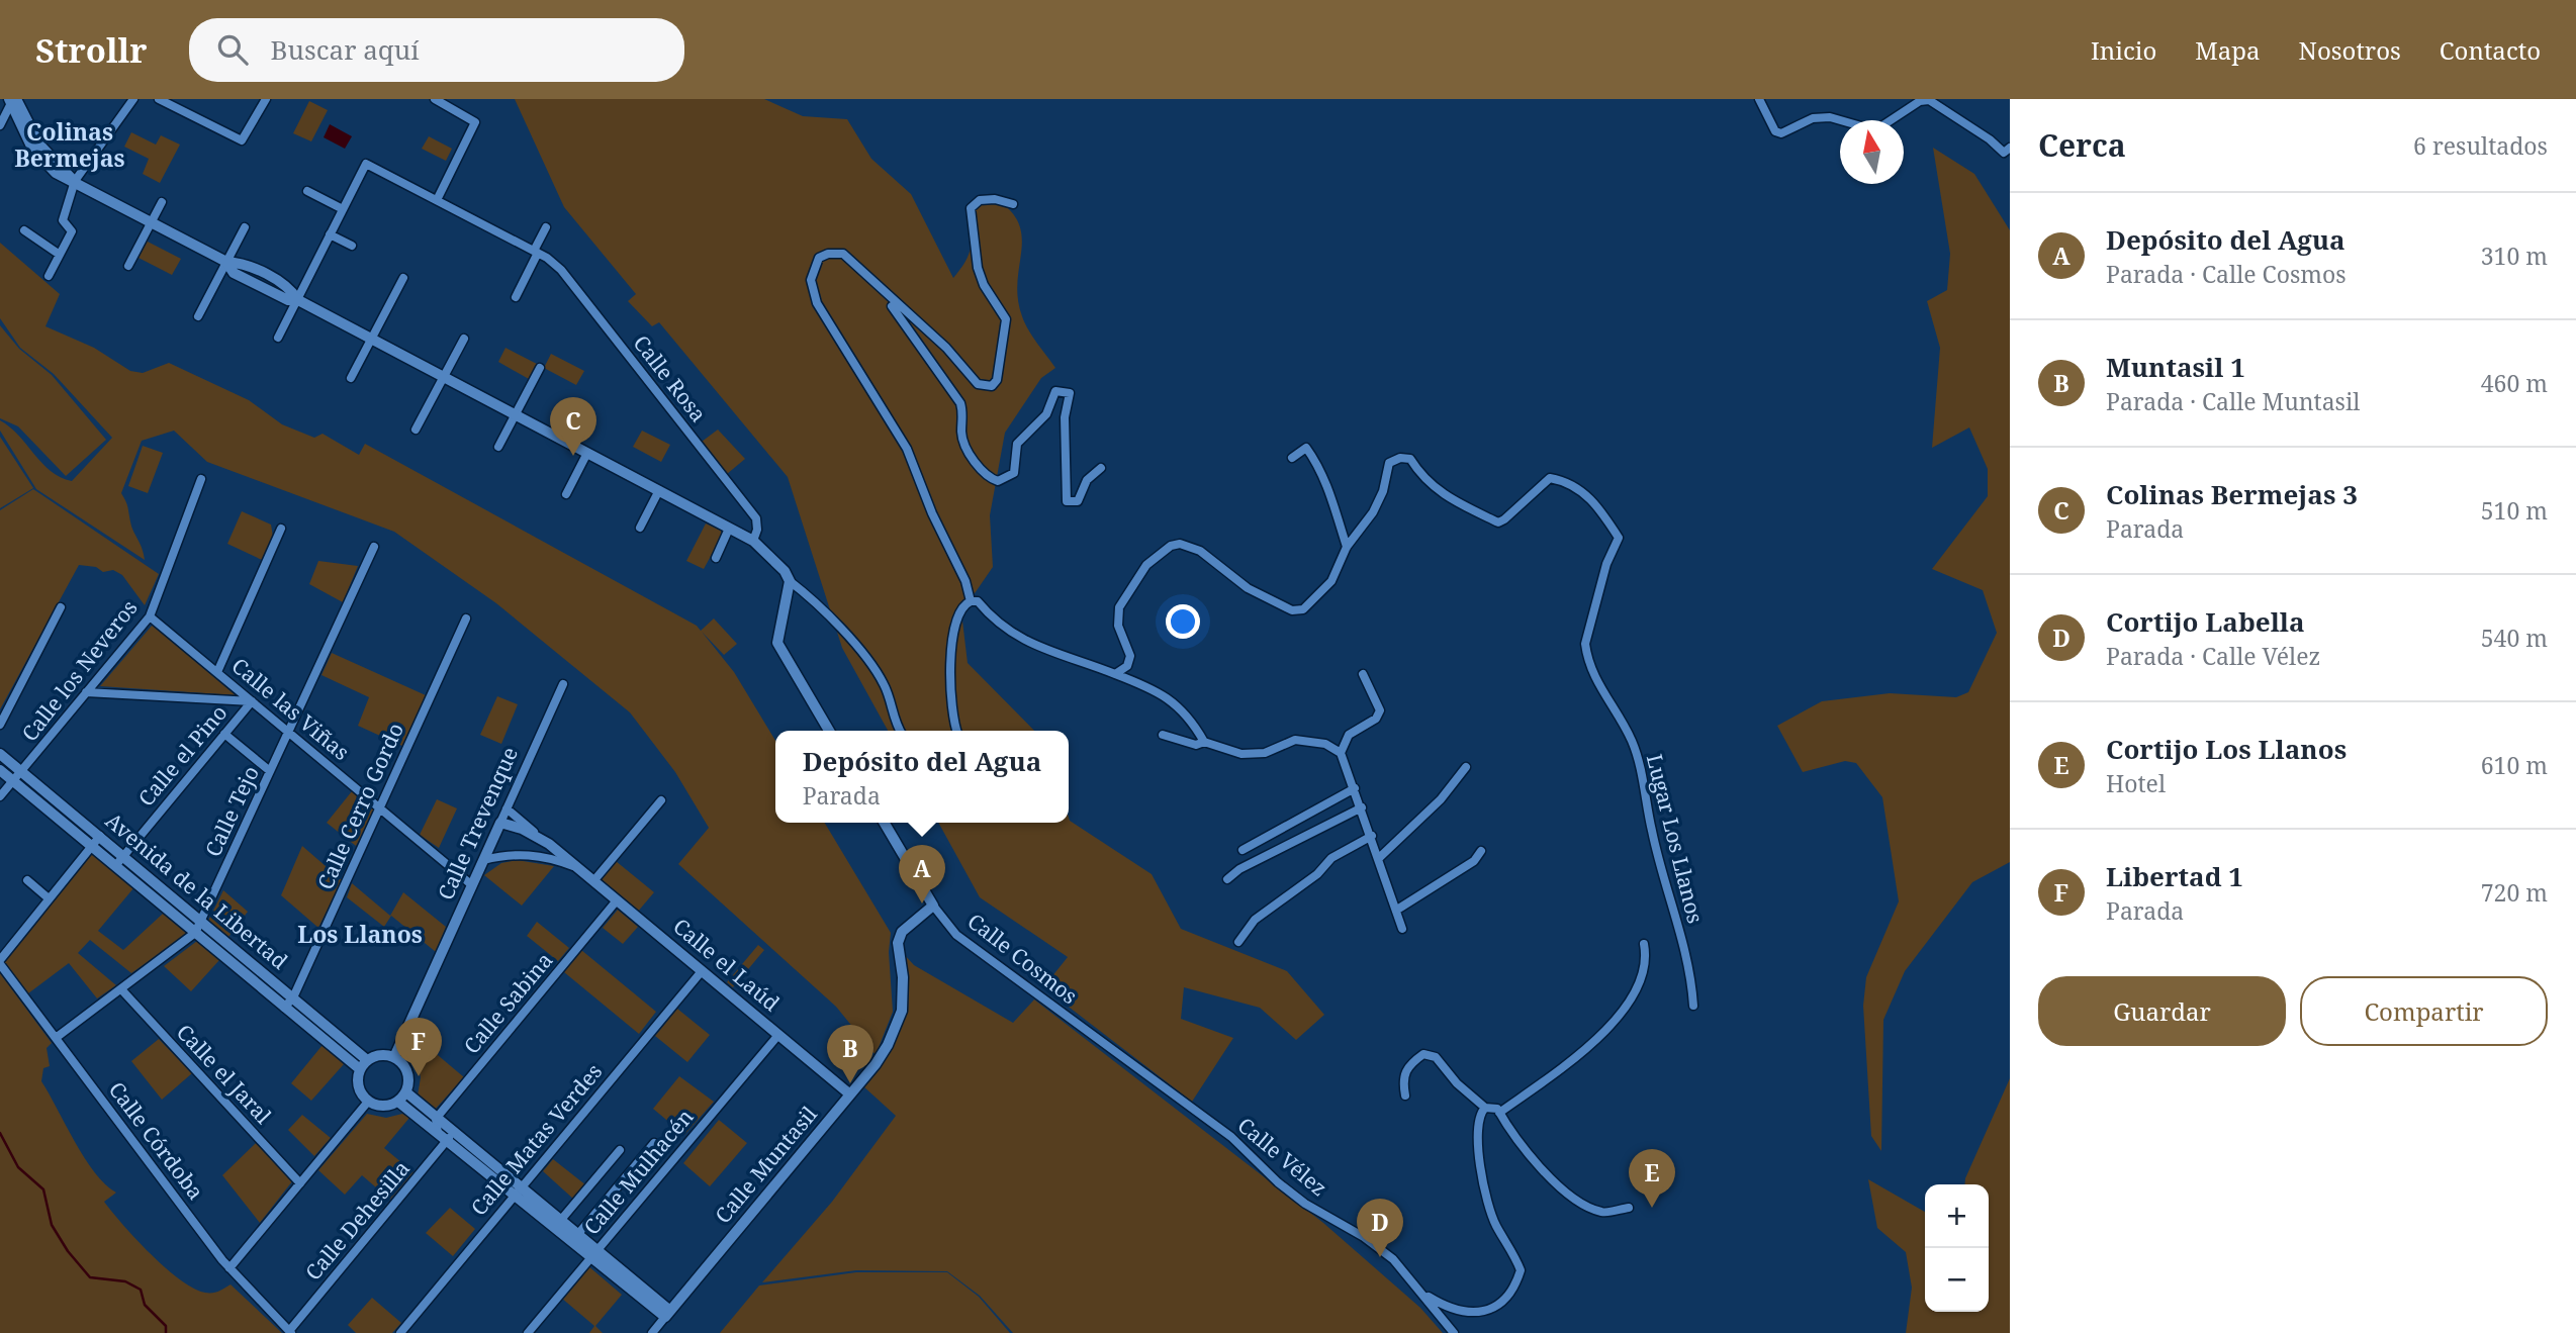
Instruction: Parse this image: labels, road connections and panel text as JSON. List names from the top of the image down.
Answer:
{
  "streets": {
    "street": [
      "Calle Rosa",
      "Calle los Neveros",
      "Calle las Viñas",
      "Calle el Pino",
      "Calle Cerro Gordo",
      "Calle Tejo",
      "Calle Trevenque",
      "Lugar Los Llanos",
      "Avenida de la Libertad",
      "Calle Cosmos",
      "Calle el Laúd",
      "Calle Sabina",
      "Calle el Jaral",
      "Calle Matas Verdes",
      "Calle Córdoba",
      "Calle Vélez",
      "Calle Muntasil",
      "Calle Mulhacén",
      "Calle Dehesilla"
    ]
  },
  "crossings": [
    ["Calle los Neveros", "Calle las Viñas"],
    ["Calle los Neveros", "Avenida de la Libertad"],
    ["Calle las Viñas", "Calle el Pino"],
    ["Calle las Viñas", "Calle Cerro Gordo"],
    ["Calle las Viñas", "Calle Tejo"],
    ["Calle las Viñas", "Calle Trevenque"],
    ["Calle el Pino", "Avenida de la Libertad"],
    ["Calle Cerro Gordo", "Avenida de la Libertad"],
    ["Calle Tejo", "Avenida de la Libertad"],
    ["Calle Tejo", "Calle el Jaral"],
    ["Calle Tejo", "Calle Córdoba"],
    ["Calle Trevenque", "Avenida de la Libertad"],
    ["Calle Trevenque", "Calle el Laúd"],
    ["Calle Cosmos", "Calle Vélez"],
    ["Calle Cosmos", "Calle Muntasil"],
    ["Calle el Laúd", "Calle Sabina"],
    ["Calle el Laúd", "Calle Matas Verdes"],
    ["Calle el Laúd", "Calle Muntasil"],
    ["Calle el Laúd", "Calle Mulhacén"],
    ["Calle Córdoba", "Calle Dehesilla"]
  ],
  "districts": ["Colinas Bermejas", "Los Llanos"],
  "north": "top",
  "page": {
    "header": "Strollr",
    "search": "Buscar aquí",
    "nav": [
      "Inicio",
      "Mapa",
      "Nosotros",
      "Contacto"
    ],
    "heading": ["Cerca", "6 resultados"],
    "list": [
      {
        "mark": "A",
        "name": "Depósito del Agua",
        "note": "Parada · Calle Cosmos",
        "value": "310 m"
      },
      {
        "mark": "B",
        "name": "Muntasil 1",
        "note": "Parada · Calle Muntasil",
        "value": "460 m"
      },
      {
        "mark": "C",
        "name": "Colinas Bermejas 3",
        "note": "Parada",
        "value": "510 m"
      },
      {
        "mark": "D",
        "name": "Cortijo Labella",
        "note": "Parada · Calle Vélez",
        "value": "540 m"
      },
      {
        "mark": "E",
        "name": "Cortijo Los Llanos",
        "note": "Hotel",
        "value": "610 m"
      },
      {
        "mark": "F",
        "name": "Libertad 1",
        "note": "Parada",
        "value": "720 m"
      }
    ],
    "pins": [
      "C",
      "A",
      "F",
      "B",
      "E",
      "D"
    ],
    "popup": ["Depósito del Agua", "Parada"],
    "buttons": ["Guardar", "Compartir"],
    "map_buttons": ["+", "−"]
  }
}
